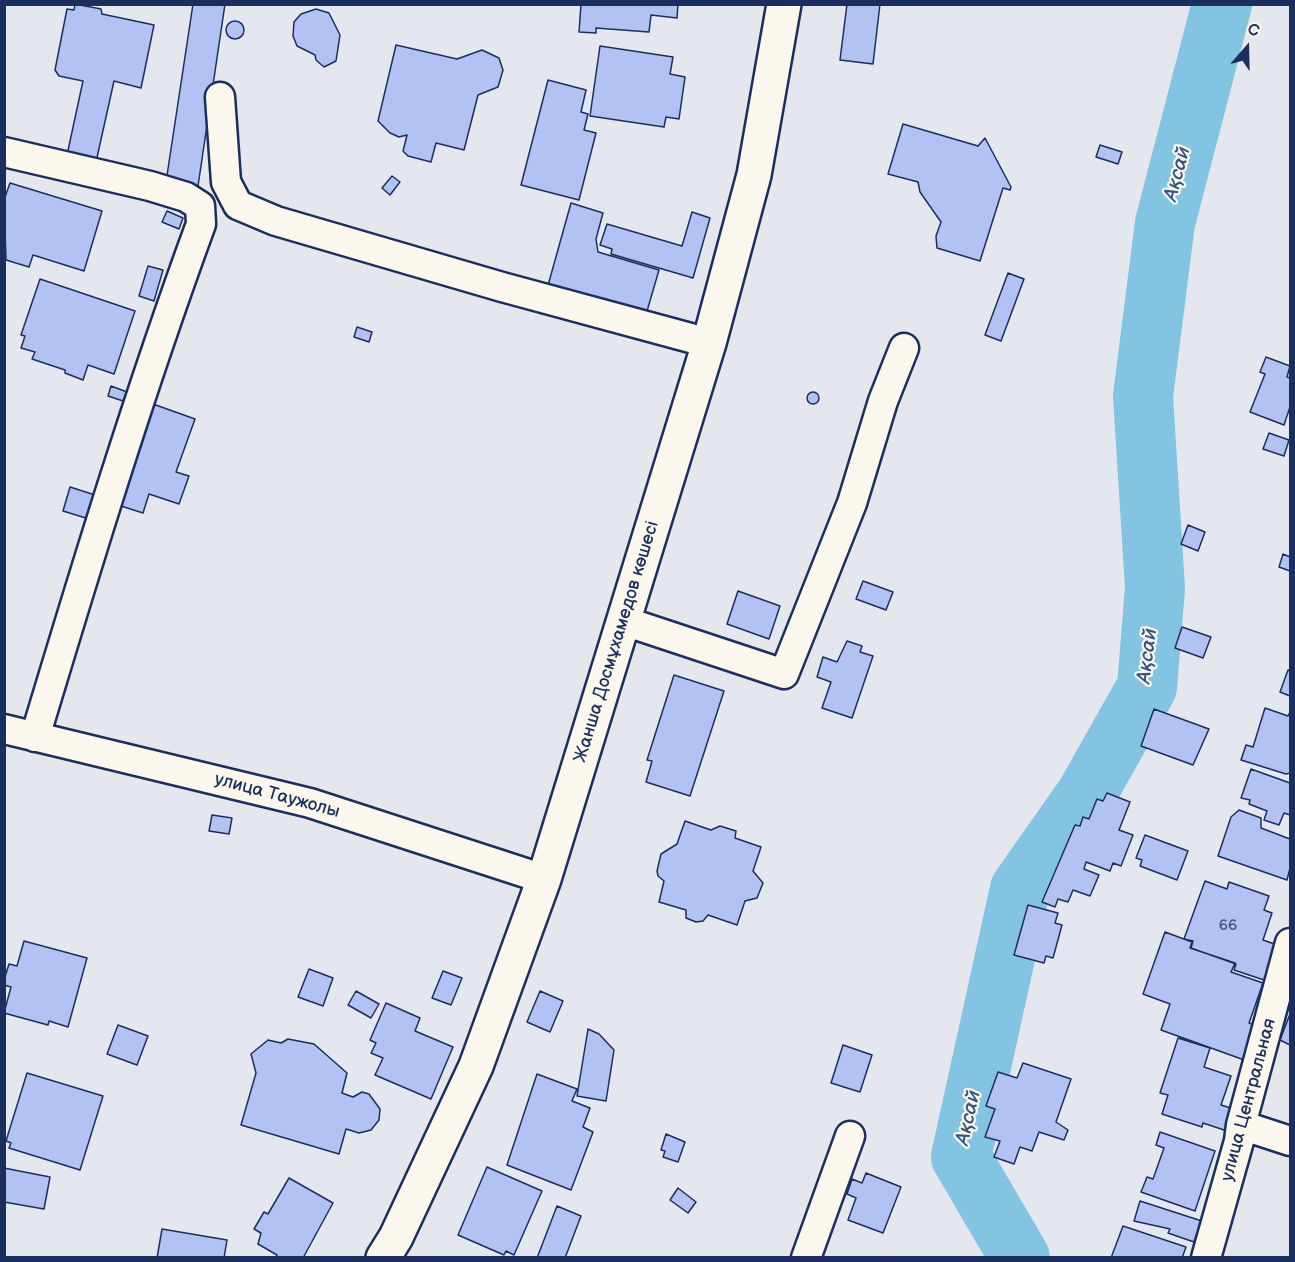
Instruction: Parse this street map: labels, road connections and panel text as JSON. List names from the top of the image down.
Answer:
{
  "streets": {
    "street": ["Жанша Досмұхамедов көшесі", "улица Таужолы", "улица Центральная"]
  },
  "crossings": [
    ["Жанша Досмұхамедов көшесі", "улица Таужолы"]
  ],
  "water": ["Ақсай"],
  "house_numbers": ["66"],
  "north": "top"
}
